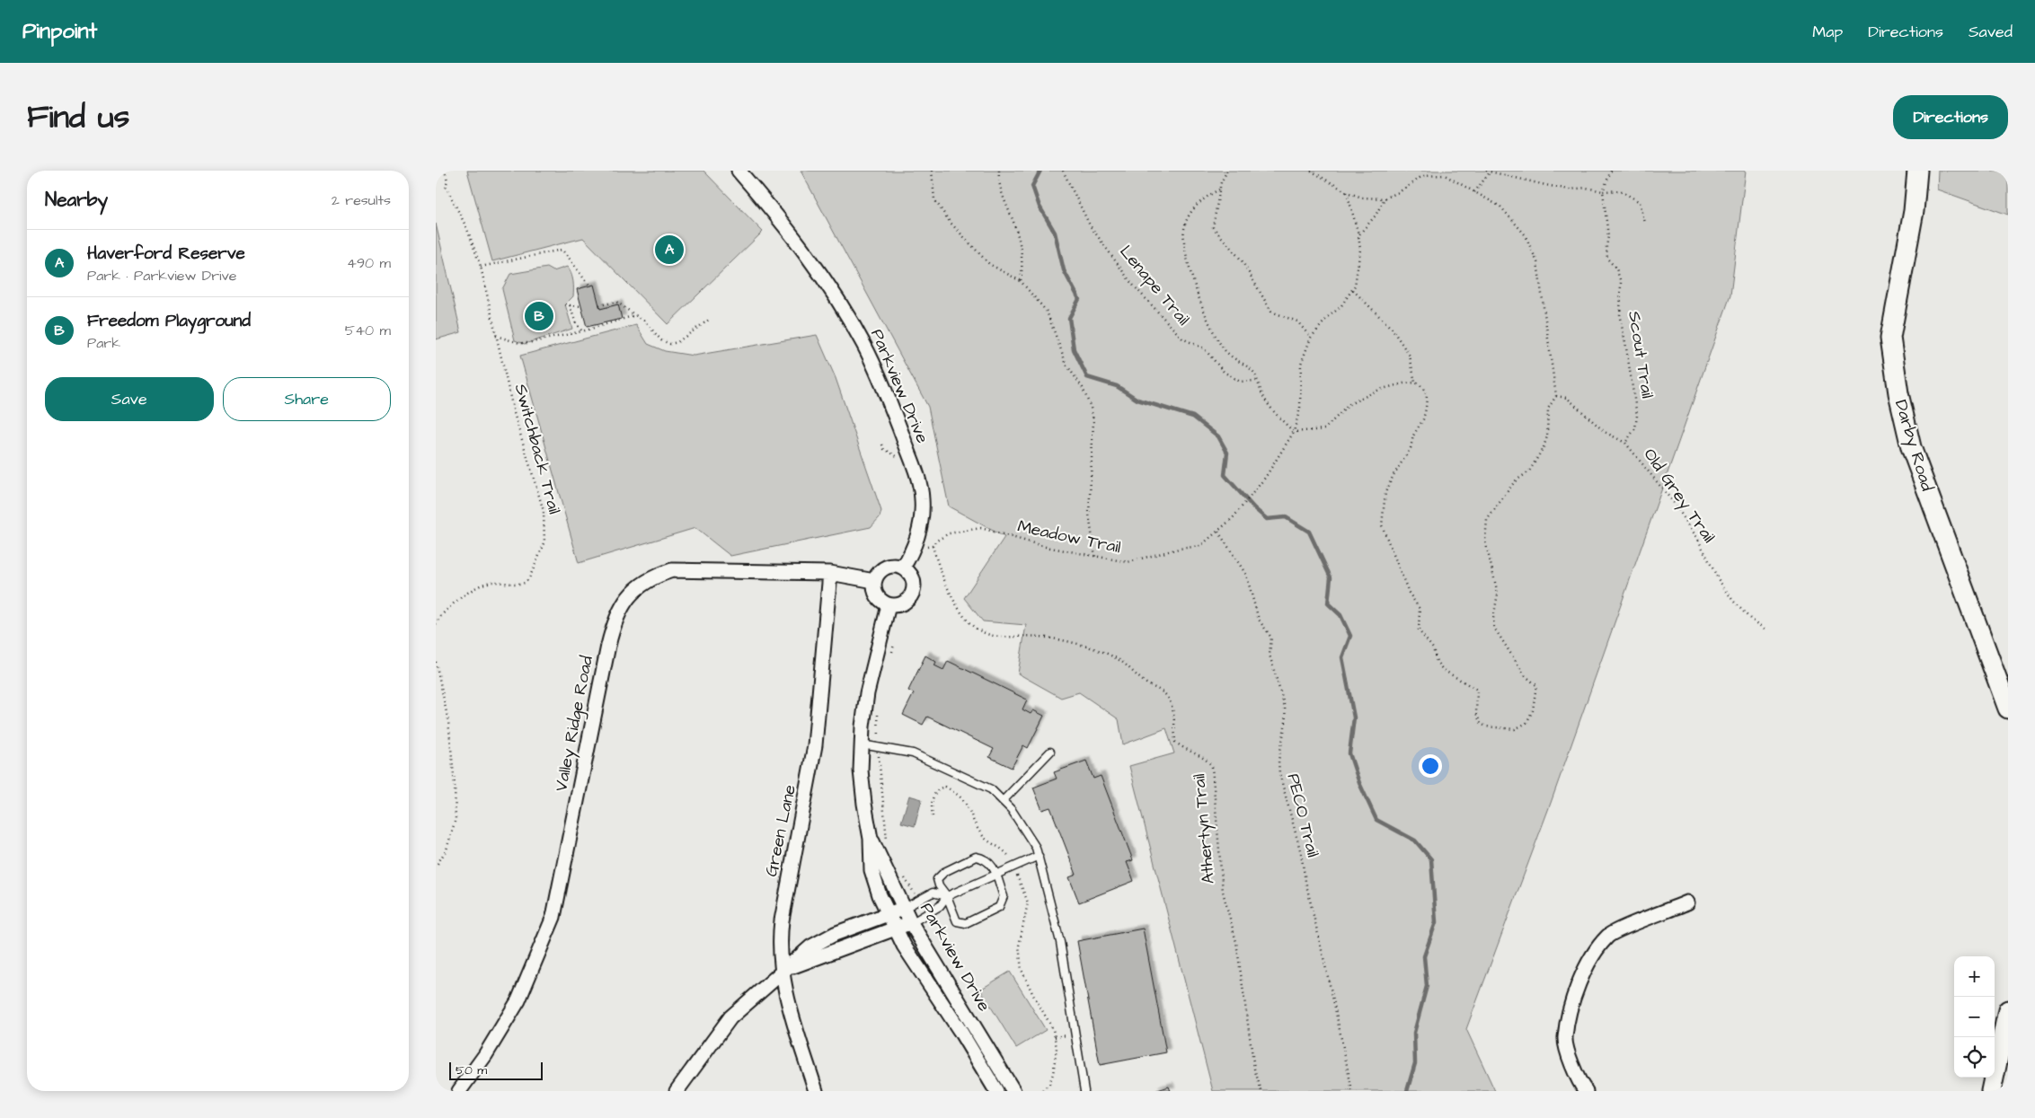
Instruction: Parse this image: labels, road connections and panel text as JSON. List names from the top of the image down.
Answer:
{
  "streets": {
    "main road": ["Darby Road"],
    "street": ["Parkview Drive", "Valley Ridge Road", "Green Lane"],
    "path": [
      "Lenape Trail",
      "Scout Trail",
      "Switchback Trail",
      "Old Grey Trail",
      "Meadow Trail",
      "PECO Trail",
      "Athertyn Trail"
    ]
  },
  "crossings": [
    ["Scout Trail", "Old Grey Trail"],
    ["Parkview Drive", "Valley Ridge Road"],
    ["Meadow Trail", "PECO Trail"],
    ["Meadow Trail", "Athertyn Trail"],
    ["Valley Ridge Road", "Green Lane"]
  ],
  "scale_bar": "50 m",
  "page": {
    "header": "Pinpoint",
    "nav": ["Map", "Directions", "Saved"],
    "title": "Find us",
    "buttons": [
      "Directions",
      ["Save", "Share"]
    ],
    "heading": ["Nearby", "2 results"],
    "list": [
      {
        "mark": "A",
        "name": "Haverford Reserve",
        "note": "Park · Parkview Drive",
        "value": "490 m"
      },
      {
        "mark": "B",
        "name": "Freedom Playground",
        "note": "Park",
        "value": "540 m"
      }
    ],
    "pins": ["A", "B"],
    "map_buttons": ["+", "−"],
    "scale": "50 m"
  }
}
